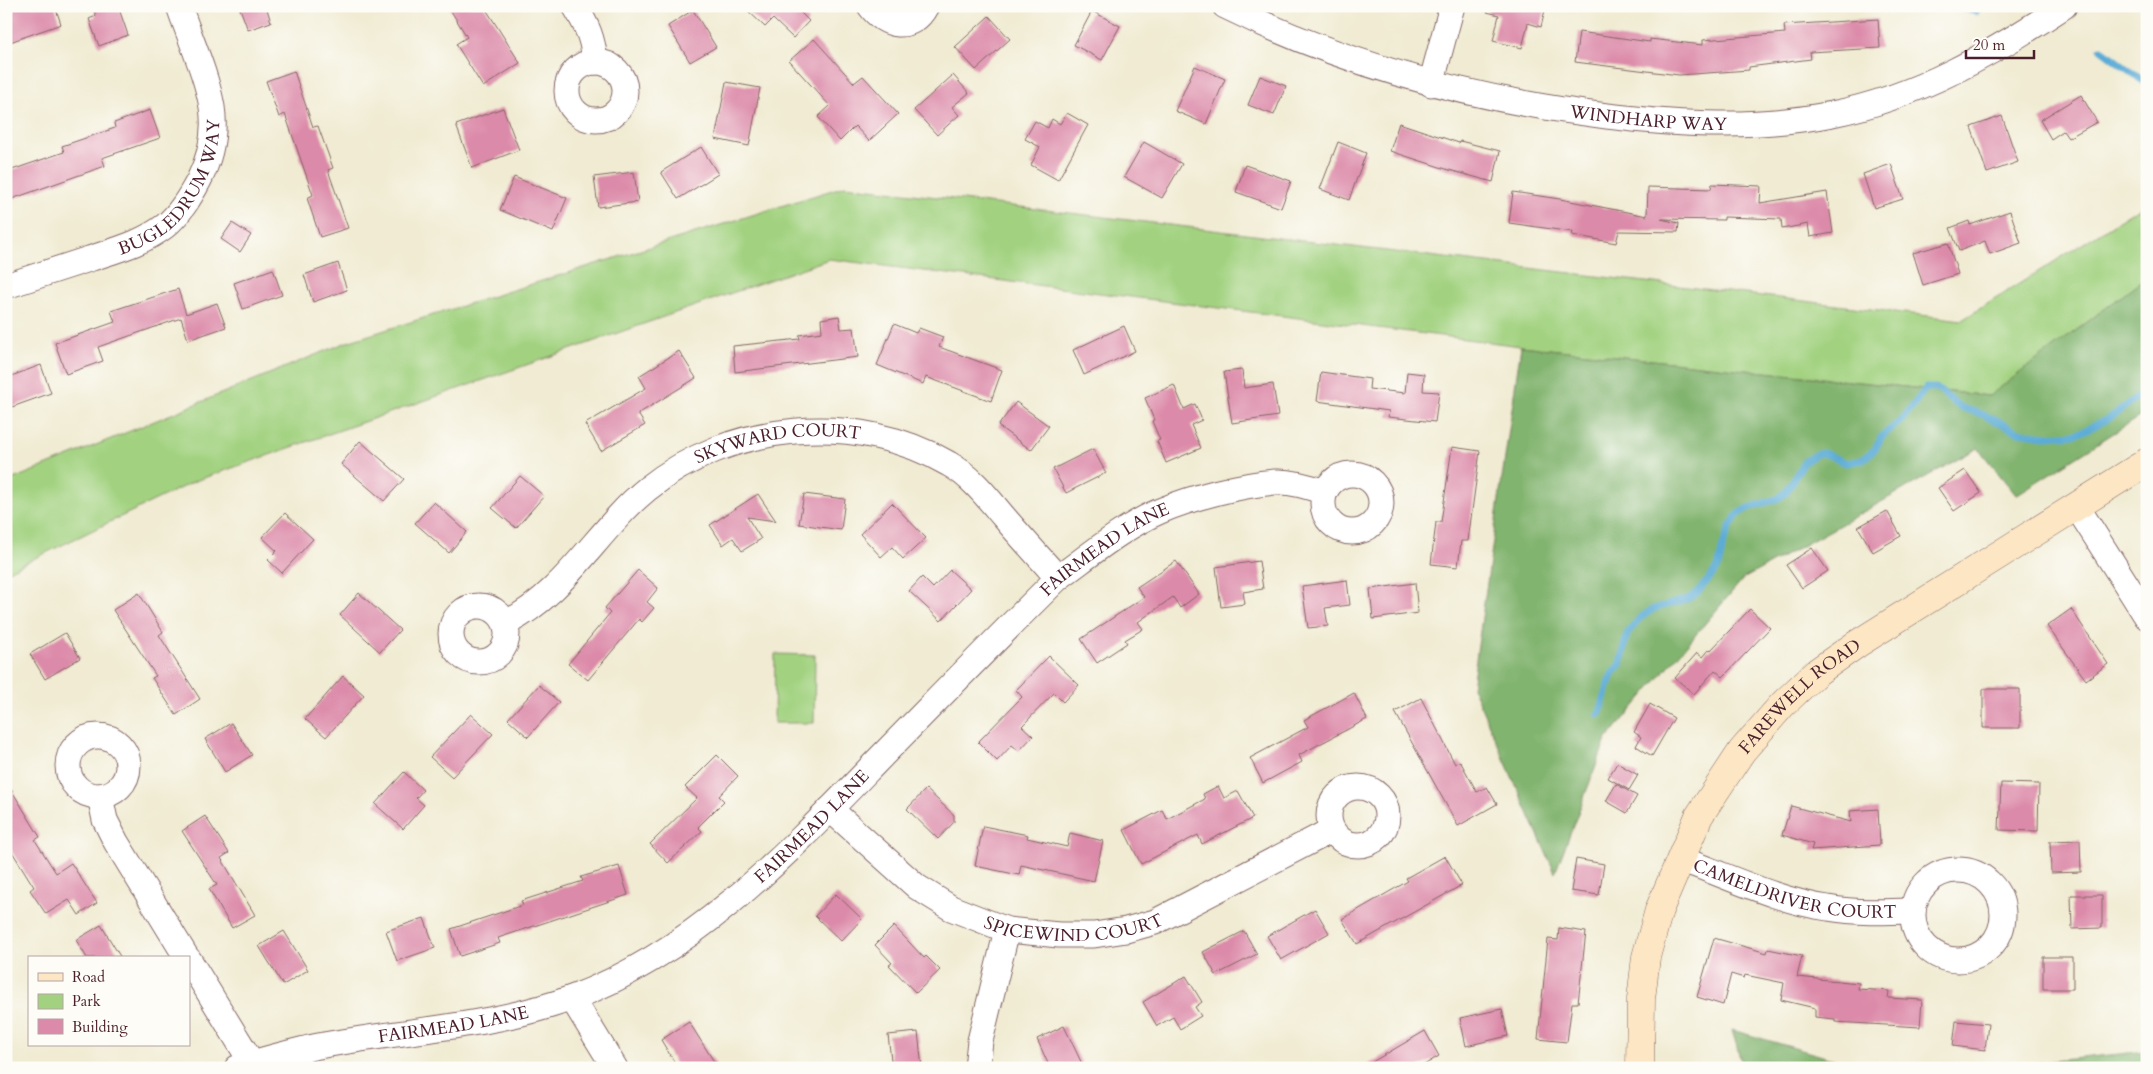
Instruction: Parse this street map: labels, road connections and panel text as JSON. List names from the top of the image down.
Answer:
{
  "streets": {
    "street": [
      "WINDHARP WAY",
      "BUGLEDRUM WAY",
      "SKYWARD COURT",
      "FAIRMEAD LANE",
      "FAREWELL ROAD",
      "CAMELDRIVER COURT",
      "SPICEWIND COURT"
    ]
  },
  "crossings": [
    ["SKYWARD COURT", "FAIRMEAD LANE"],
    ["FAIRMEAD LANE", "SPICEWIND COURT"],
    ["FAREWELL ROAD", "CAMELDRIVER COURT"]
  ],
  "legend": ["Road", "Park", "Building"],
  "scale_bar": "20 m"
}
